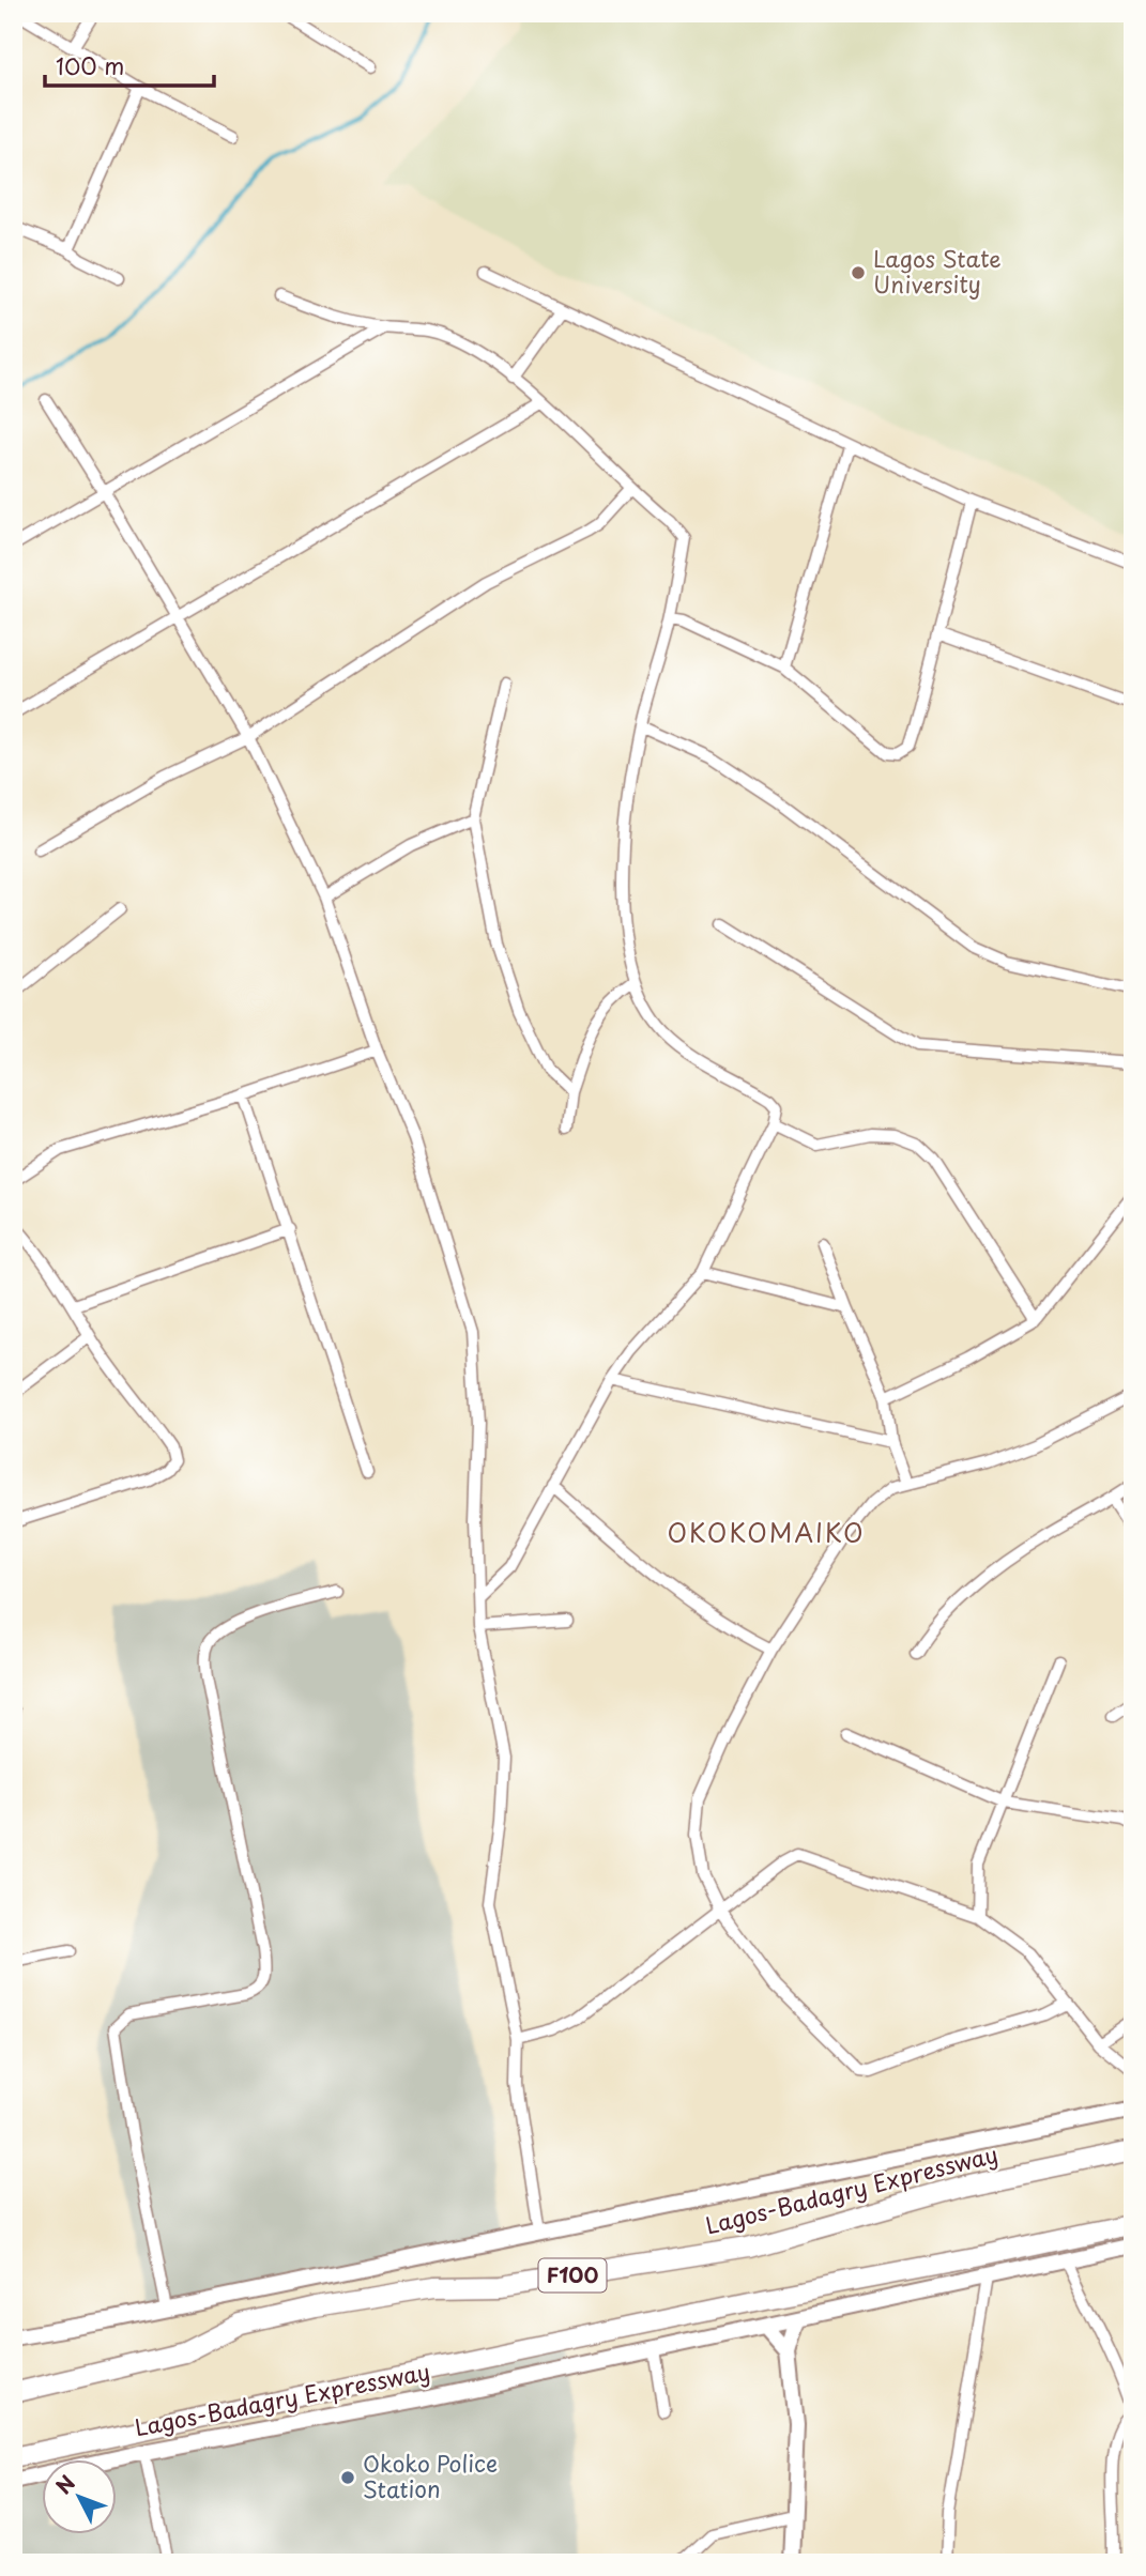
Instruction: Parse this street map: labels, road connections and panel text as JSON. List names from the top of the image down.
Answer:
{
  "streets": {
    "highway": ["Lagos-Badagry Expressway", "F100"]
  },
  "districts": ["OKOKOMAIKO"],
  "places": ["Lagos State University", "Okoko Police Station"],
  "scale_bar": "100 m",
  "north": "top left"
}
